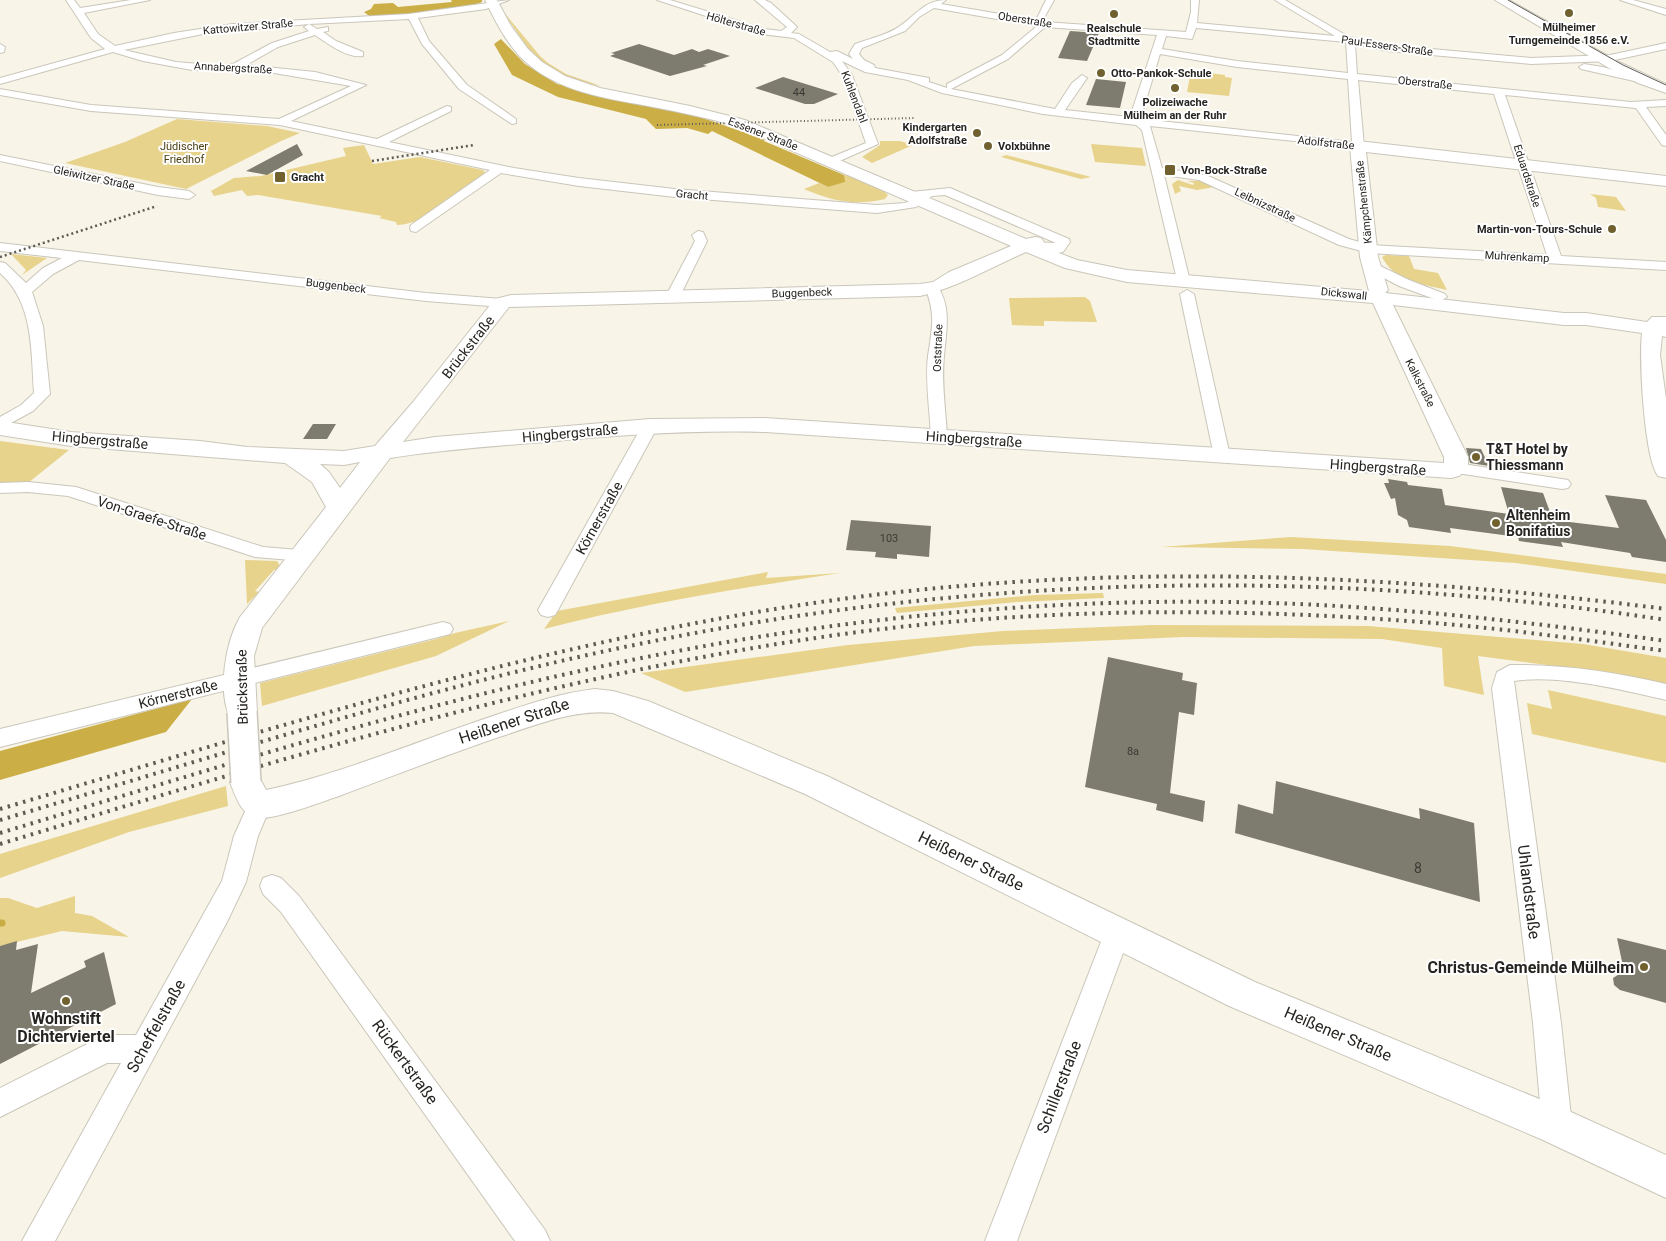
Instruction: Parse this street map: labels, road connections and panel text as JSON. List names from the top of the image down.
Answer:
{
  "streets": {
    "street": [
      "Oberstraße",
      "Hölterstraße",
      "Kattowitzer Straße",
      "Paul-Essers-Straße",
      "Annabergstraße",
      "Kuhlendahl",
      "Essener Straße",
      "Adolfstraße",
      "Eduardstraße",
      "Gleiwitzer Straße",
      "Gracht",
      "Kämpchenstraße",
      "Leibnizstraße",
      "Muhrenkamp",
      "Buggenbeck",
      "Dickswall",
      "Brückstraße",
      "Oststraße",
      "Kalkstraße",
      "Hingbergstraße",
      "Von-Graefe-Straße",
      "Körnerstraße",
      "Heißener Straße",
      "Uhlandstraße",
      "Scheffelstraße",
      "Rückertstraße",
      "Schillerstraße"
    ]
  },
  "crossings": [
    ["Oberstraße", "Paul-Essers-Straße"],
    ["Oberstraße", "Eduardstraße"],
    ["Oberstraße", "Kämpchenstraße"],
    ["Hölterstraße", "Kuhlendahl"],
    ["Kattowitzer Straße", "Annabergstraße"],
    ["Kattowitzer Straße", "Essener Straße"],
    ["Paul-Essers-Straße", "Kämpchenstraße"],
    ["Annabergstraße", "Gracht"],
    ["Kuhlendahl", "Essener Straße"],
    ["Kuhlendahl", "Adolfstraße"],
    ["Essener Straße", "Gracht"],
    ["Essener Straße", "Dickswall"],
    ["Adolfstraße", "Eduardstraße"],
    ["Adolfstraße", "Kämpchenstraße"],
    ["Eduardstraße", "Muhrenkamp"],
    ["Kämpchenstraße", "Leibnizstraße"],
    ["Kämpchenstraße", "Muhrenkamp"],
    ["Kämpchenstraße", "Dickswall"],
    ["Kämpchenstraße", "Kalkstraße"],
    ["Leibnizstraße", "Muhrenkamp"],
    ["Buggenbeck", "Brückstraße"],
    ["Buggenbeck", "Oststraße"],
    ["Dickswall", "Kalkstraße"],
    ["Brückstraße", "Hingbergstraße"],
    ["Brückstraße", "Von-Graefe-Straße"],
    ["Brückstraße", "Körnerstraße"],
    ["Brückstraße", "Heißener Straße"],
    ["Brückstraße", "Scheffelstraße"],
    ["Oststraße", "Hingbergstraße"],
    ["Kalkstraße", "Hingbergstraße"],
    ["Hingbergstraße", "Körnerstraße"],
    ["Heißener Straße", "Uhlandstraße"],
    ["Heißener Straße", "Scheffelstraße"],
    ["Heißener Straße", "Schillerstraße"]
  ],
  "parks": ["Jüdischer Friedhof"],
  "places": {
    "other": [
      "Mülheimer Turngemeinde 1856 e.V.",
      "Realschule Stadtmitte",
      "Otto-Pankok-Schule",
      "Polizeiwache Mülheim an der Ruhr",
      "Kindergarten Adolfstraße",
      "Volxbühne",
      "Martin-von-Tours-Schule",
      "T&T Hotel by Thiessmann",
      "Altenheim Bonifatius",
      "Christus-Gemeinde Mülheim",
      "Wohnstift Dichterviertel"
    ],
    "transit": ["Von-Bock-Straße", "Gracht"]
  },
  "house_numbers": [
    "44",
    "103",
    "8a",
    "8"
  ]
}
